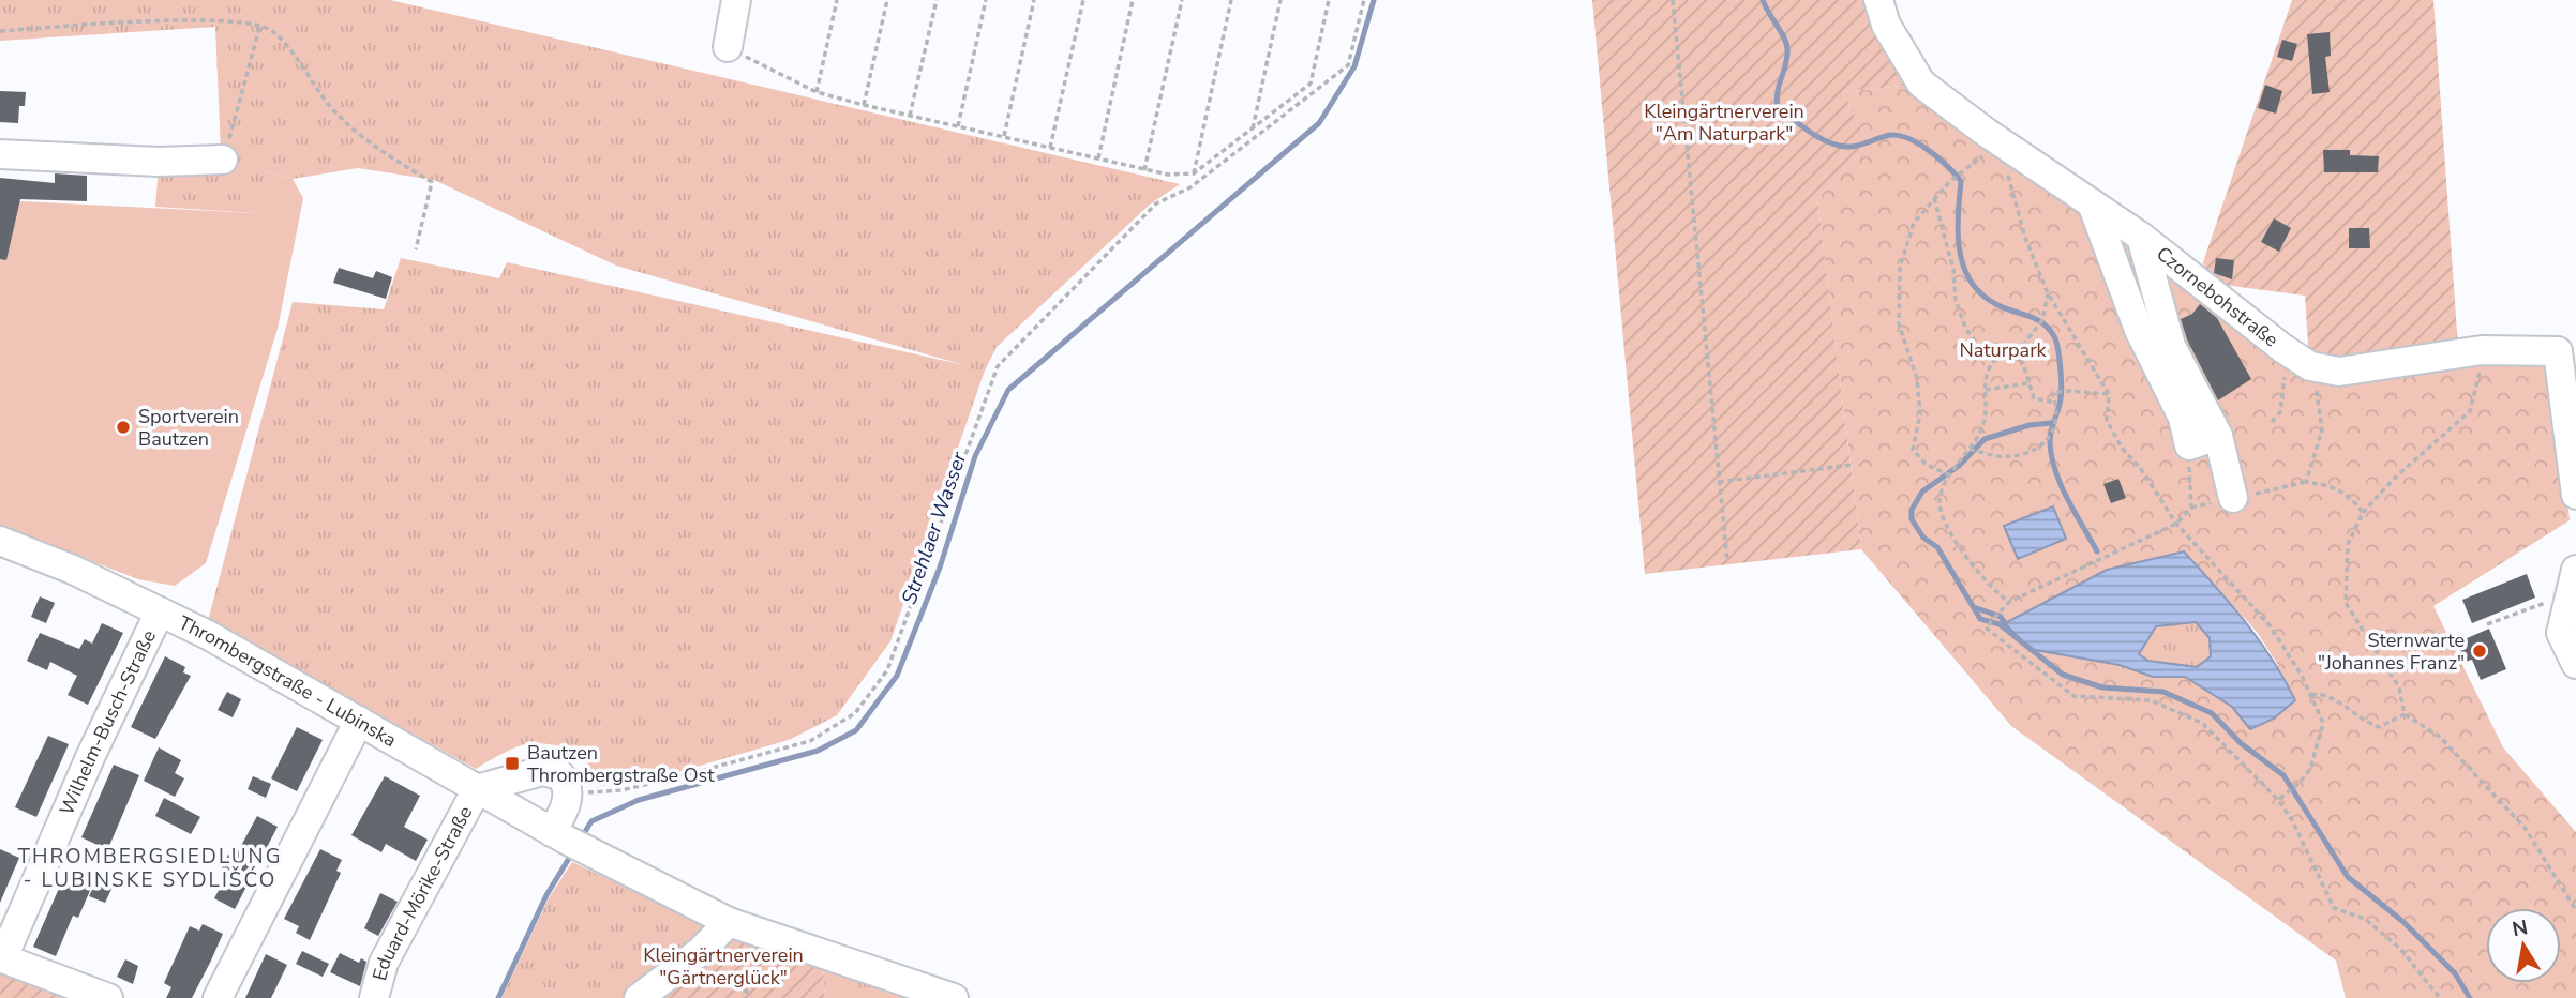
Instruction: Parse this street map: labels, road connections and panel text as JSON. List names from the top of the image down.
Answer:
{
  "streets": {
    "street": [
      "Czornebohstraße",
      "Thrombergstraße - Lubinska",
      "Wilhelm-Busch-Straße",
      "Eduard-Mörike-Straße"
    ]
  },
  "crossings": [
    ["Thrombergstraße - Lubinska", "Wilhelm-Busch-Straße"],
    ["Thrombergstraße - Lubinska", "Eduard-Mörike-Straße"]
  ],
  "districts": ["THROMBERGSIEDLUNG - LUBINSKE SYDLIŠĆO"],
  "water": ["Strehlaer Wasser"],
  "parks": ["Kleingärtnerverein \"Am Naturpark\"", "Naturpark", "Kleingärtnerverein \"Gärtnerglück\""],
  "places": {
    "other": ["Sportverein Bautzen", "Sternwarte \"Johannes Franz\""],
    "transit": ["Bautzen Thrombergstraße Ost"]
  },
  "north": "top"
}
